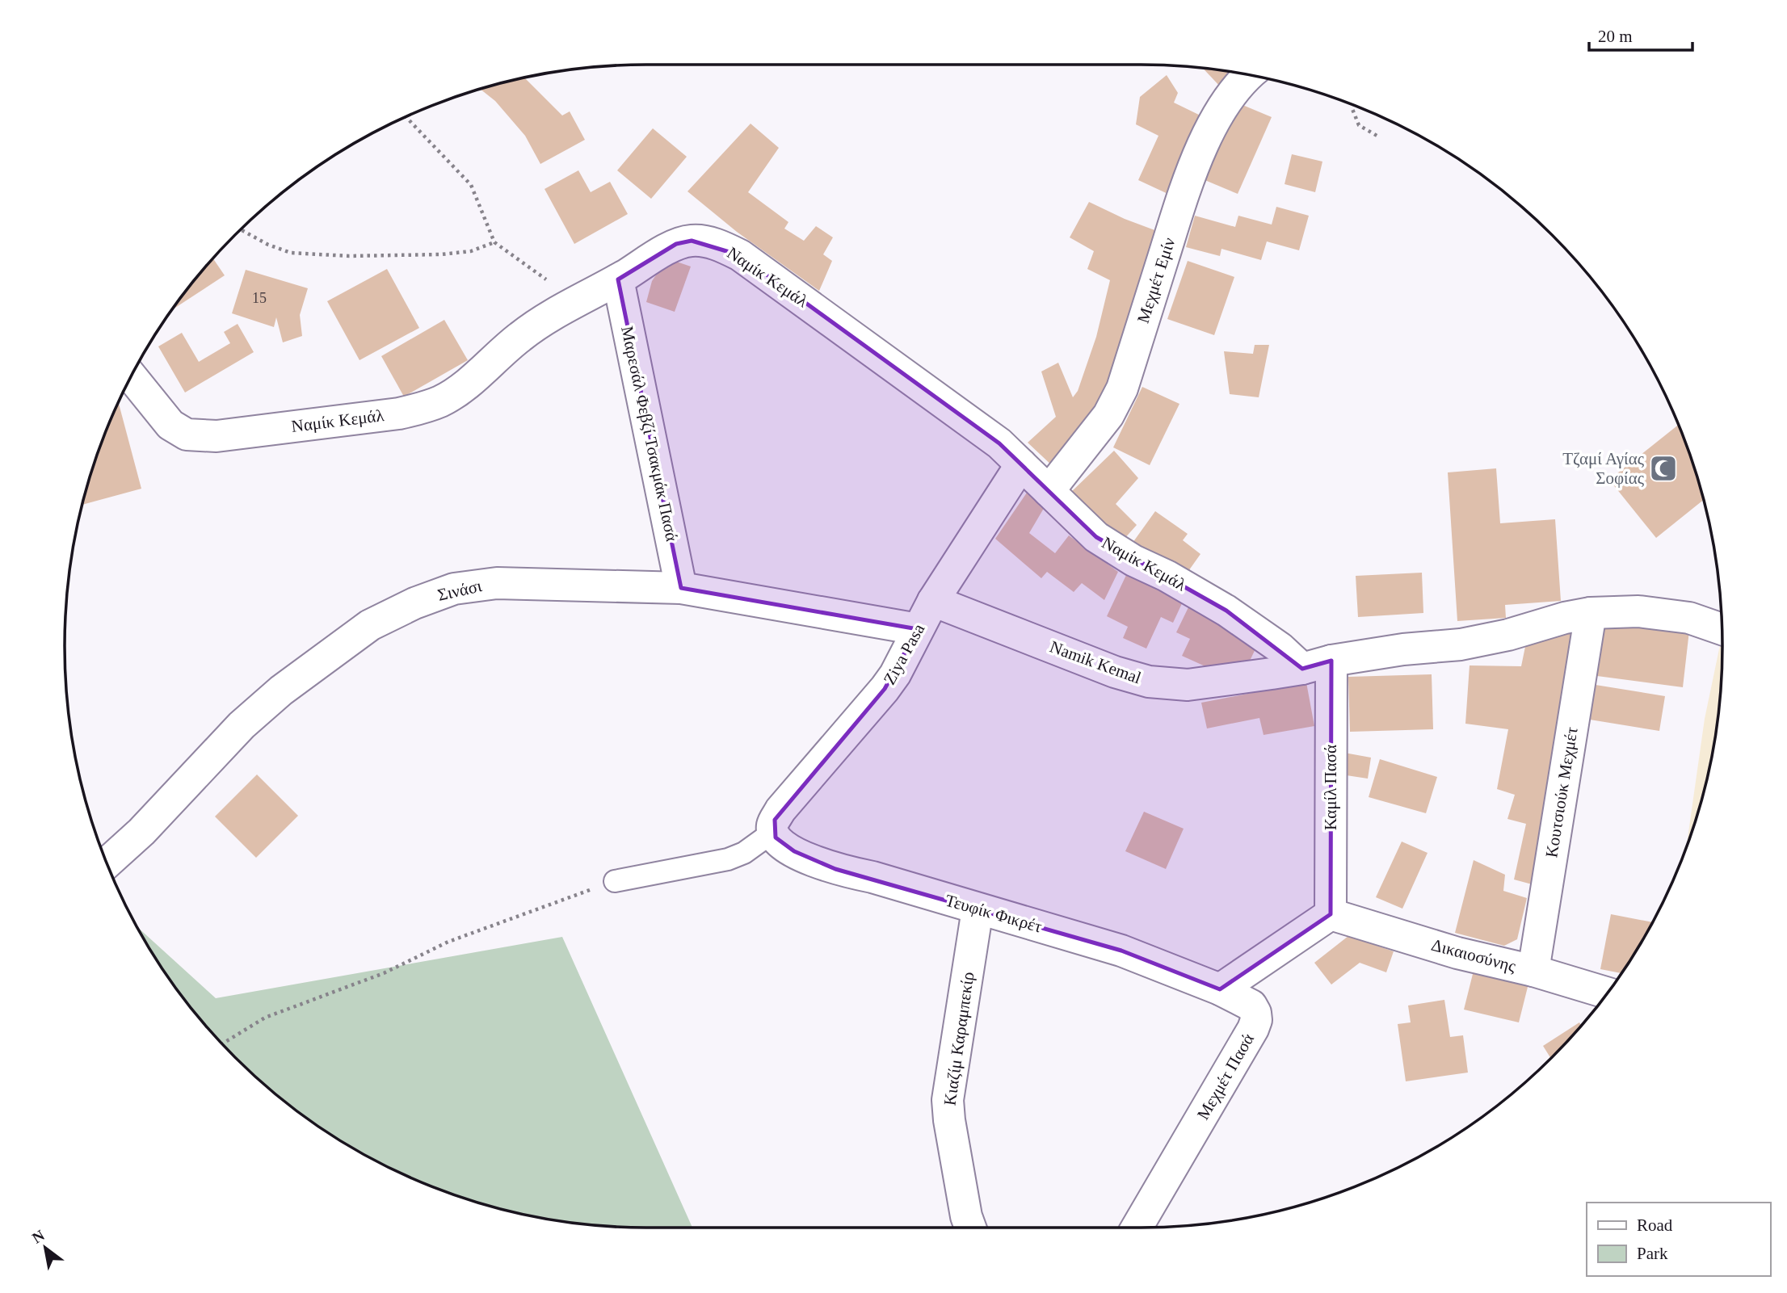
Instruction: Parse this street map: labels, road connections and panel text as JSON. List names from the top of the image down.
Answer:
{
  "streets": {
    "street": [
      "Ναμίκ Κεμάλ",
      "Μεχμέτ Εμίν",
      "Μαρεσάλ Φεβζί Τσακμάκ Πασά",
      "Σινάσι",
      "Ziya Pasa",
      "Namik Kemal",
      "Καμίλ Πασά",
      "Κουτσιούκ Μεχμέτ",
      "Τευφίκ Φικρέτ",
      "Δικαιοσύνης",
      "Κιαζίμ Καραμπεκίρ",
      "Μεχμέτ Πασά"
    ]
  },
  "crossings": [
    ["Ναμίκ Κεμάλ", "Μεχμέτ Εμίν"],
    ["Ναμίκ Κεμάλ", "Μαρεσάλ Φεβζί Τσακμάκ Πασά"],
    ["Ναμίκ Κεμάλ", "Ziya Pasa"],
    ["Ναμίκ Κεμάλ", "Namik Kemal"],
    ["Ναμίκ Κεμάλ", "Καμίλ Πασά"],
    ["Μαρεσάλ Φεβζί Τσακμάκ Πασά", "Σινάσι"],
    ["Σινάσι", "Ziya Pasa"],
    ["Ziya Pasa", "Namik Kemal"],
    ["Ziya Pasa", "Τευφίκ Φικρέτ"],
    ["Namik Kemal", "Καμίλ Πασά"],
    ["Καμίλ Πασά", "Δικαιοσύνης"],
    ["Κουτσιούκ Μεχμέτ", "Δικαιοσύνης"],
    ["Τευφίκ Φικρέτ", "Κιαζίμ Καραμπεκίρ"],
    ["Τευφίκ Φικρέτ", "Μεχμέτ Πασά"]
  ],
  "places": {
    "mosque": ["Τζαμί Αγίας Σοφίας"]
  },
  "house_numbers": ["15"],
  "legend": ["Road", "Park"],
  "scale_bar": "20 m",
  "north": "top left"
}
